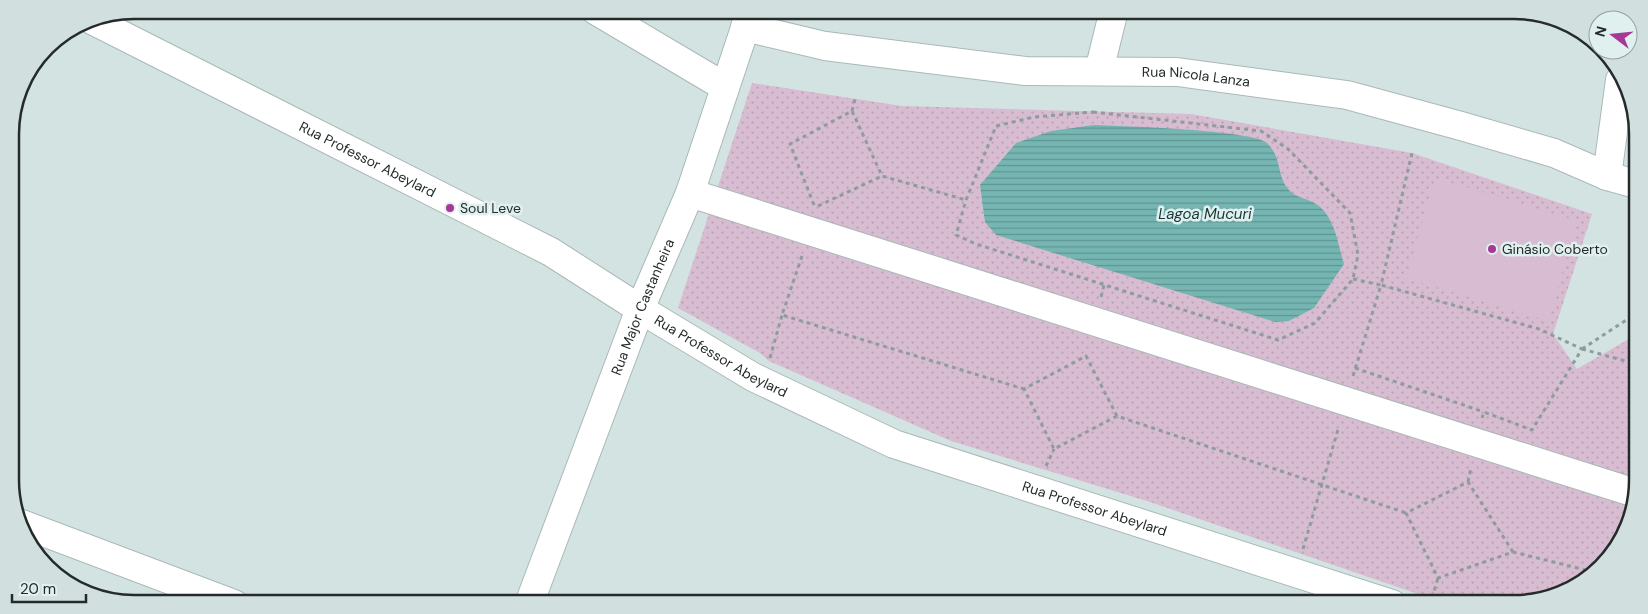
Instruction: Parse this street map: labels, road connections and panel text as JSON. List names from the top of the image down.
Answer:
{
  "streets": {
    "street": ["Rua Nicola Lanza", "Rua Professor Abeylard", "Rua Major Castanheira"]
  },
  "crossings": [
    ["Rua Professor Abeylard", "Rua Major Castanheira"]
  ],
  "water": ["Lagoa Mucuri"],
  "places": ["Soul Leve", "Ginásio Coberto"],
  "scale_bar": "20 m",
  "north": "left"
}
